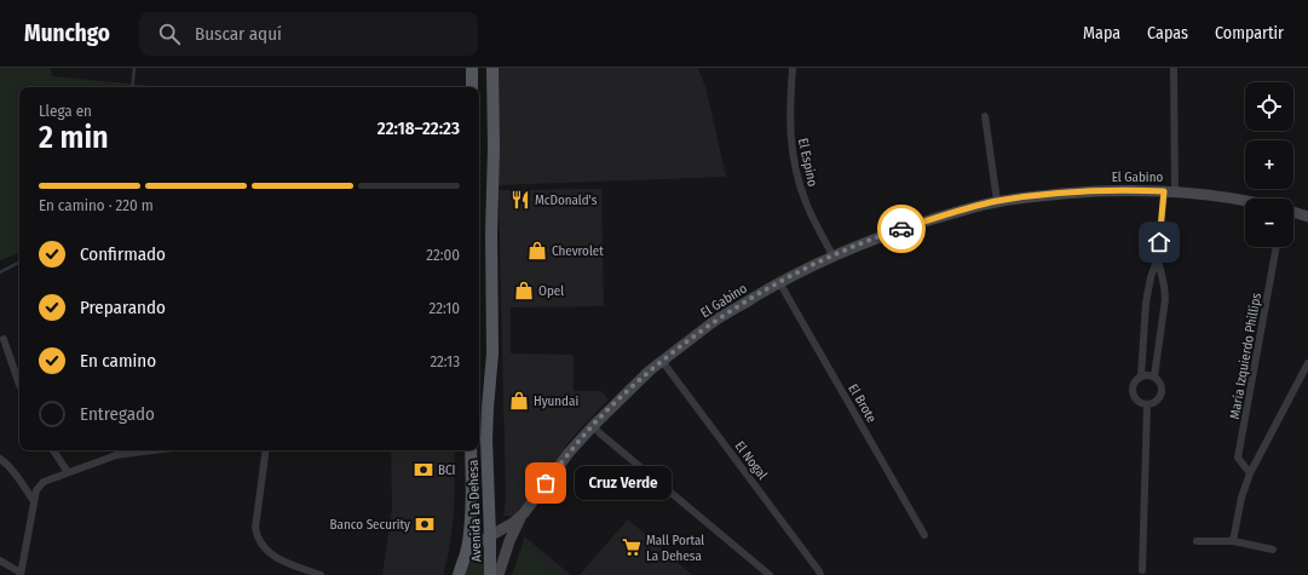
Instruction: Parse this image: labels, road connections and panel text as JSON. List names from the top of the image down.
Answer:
{
  "streets": {
    "main road": ["El Gabino", "Avenida La Dehesa"],
    "street": [
      "El Espino",
      "María Izquierdo Phillips",
      "El Brote",
      "El Nogal"
    ]
  },
  "crossings": [
    ["El Espino", "El Gabino"],
    ["El Gabino", "El Brote"],
    ["El Gabino", "El Nogal"],
    ["El Gabino", "Avenida La Dehesa"]
  ],
  "places": {
    "restaurant": ["McDonald's"],
    "shop": ["Chevrolet", "Opel", "Hyundai"],
    "bank": ["BCI", "Banco Security"],
    "other": ["Cruz Verde"],
    "supermarket": ["Mall Portal La Dehesa"]
  },
  "page": {
    "header": "Munchgo",
    "search": "Buscar aquí",
    "nav": ["Mapa", "Capas", "Compartir"],
    "map_buttons": ["+", "−"],
    "heading": ["2 min", "Llega en", "22:18–22:23"],
    "bar": "En camino · 220 m",
    "list": [
      ["Confirmado", "22:00"],
      ["Preparando", "22:10"],
      ["En camino", "22:13"],
      "Entregado"
    ],
    "bubble": "Cruz Verde"
  }
}
